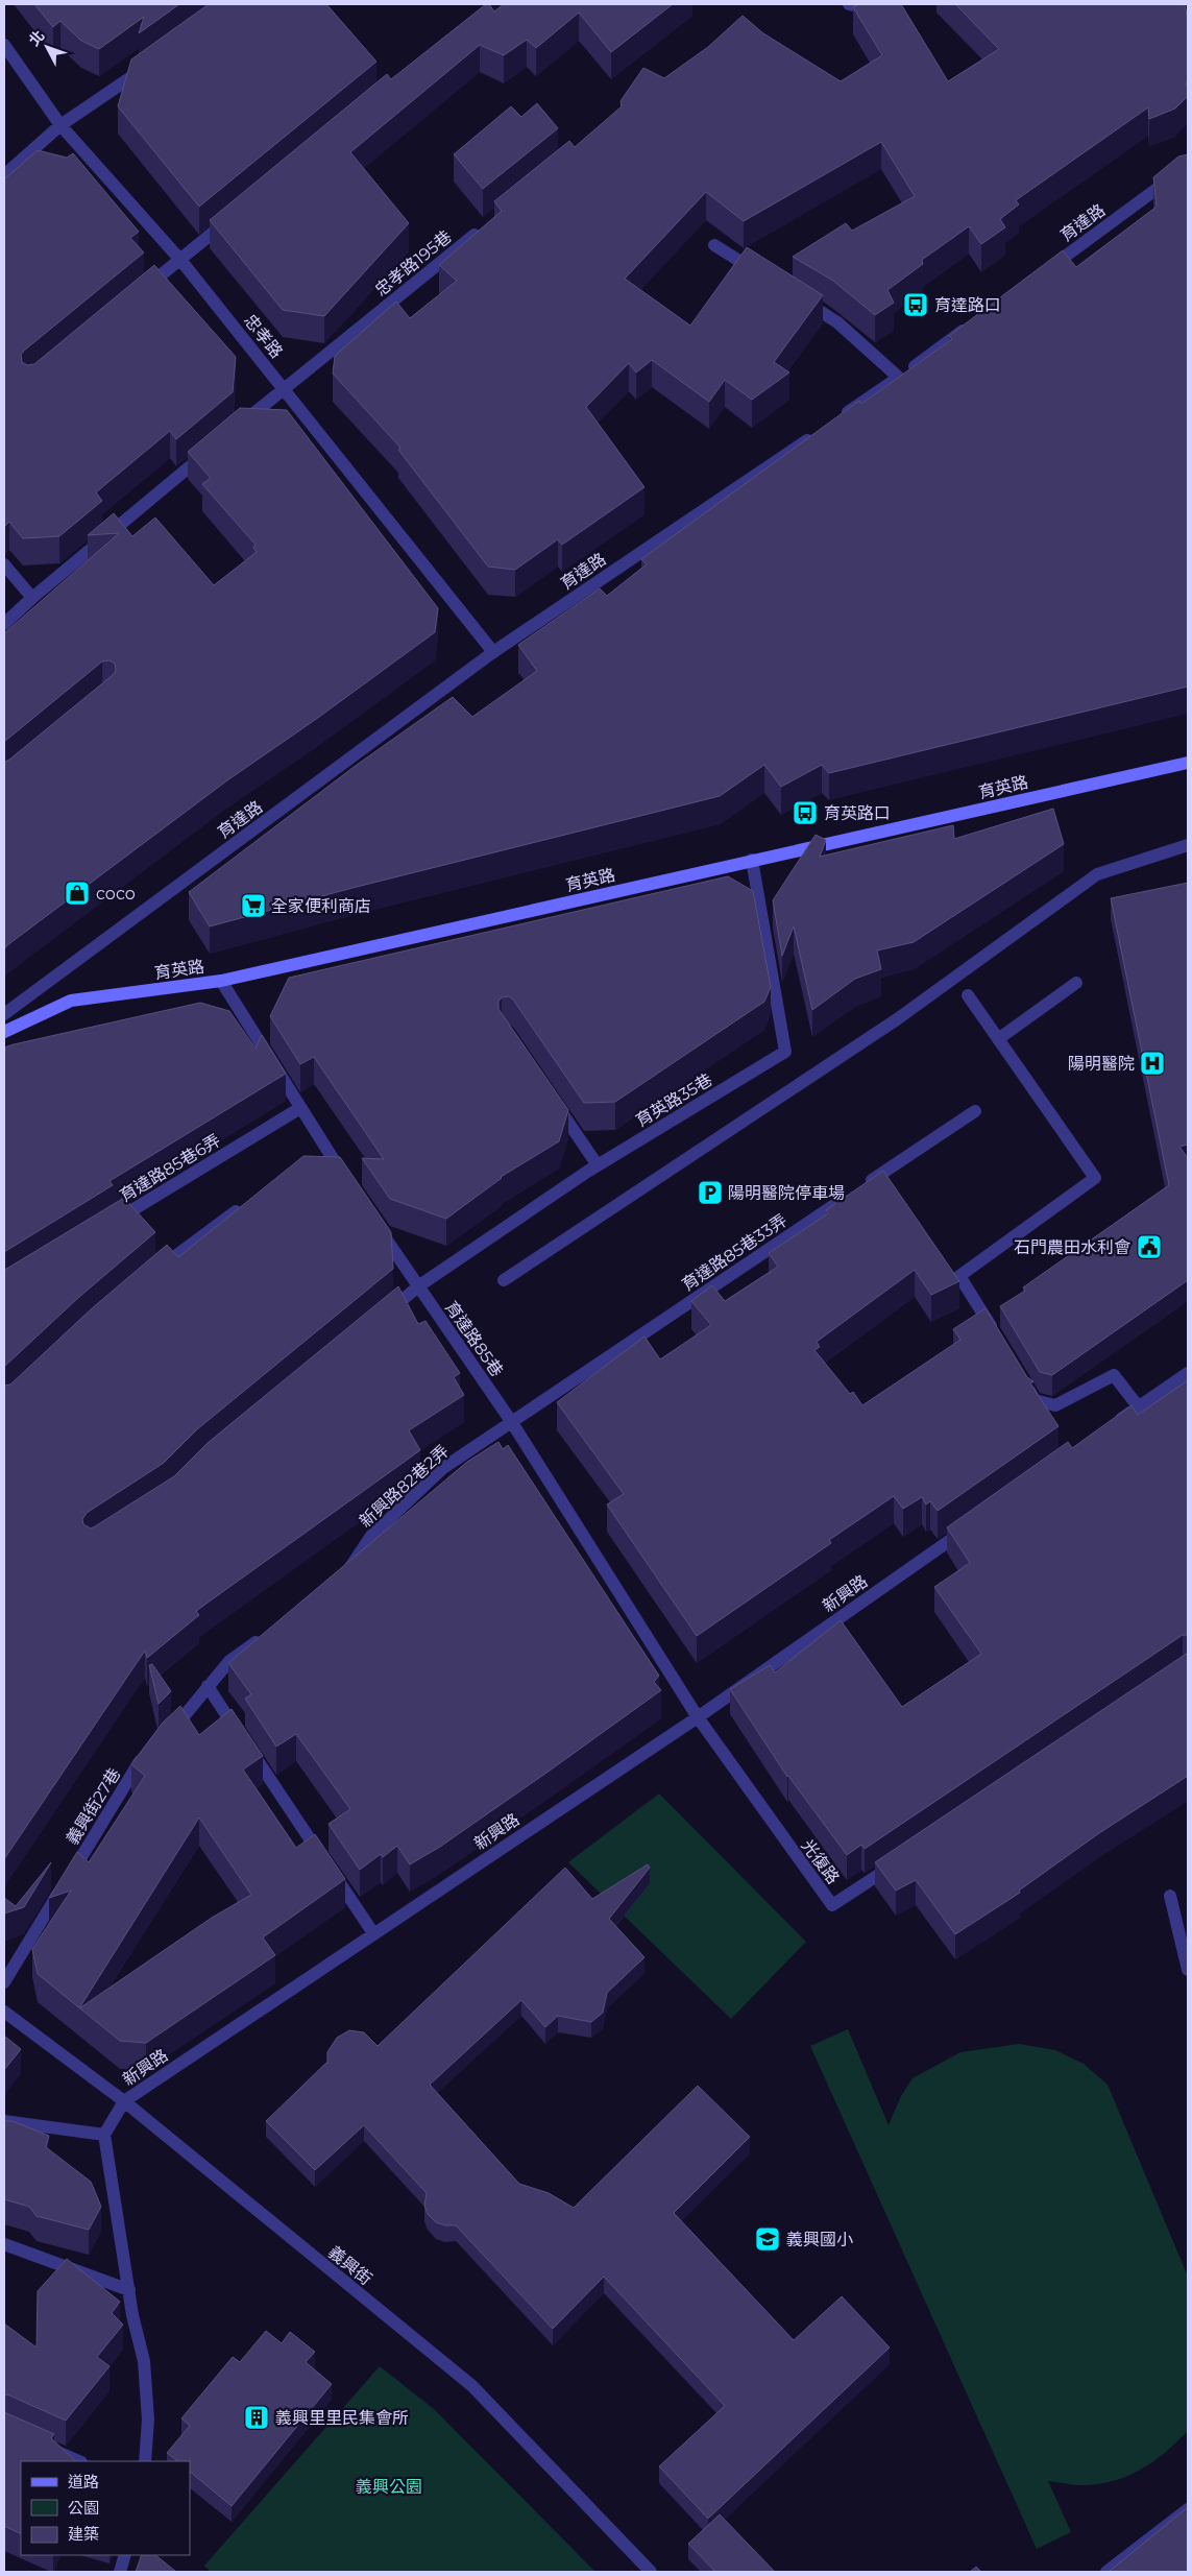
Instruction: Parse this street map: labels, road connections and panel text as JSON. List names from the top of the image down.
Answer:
{
  "streets": {
    "street": [
      "育達路",
      "忠孝路195巷",
      "忠孝路",
      "育英路",
      "育英路35巷",
      "育達路85巷6弄",
      "育達路85巷33弄",
      "育達路85巷",
      "新興路82巷2弄",
      "新興路",
      "義興街27巷",
      "光復路",
      "義興街"
    ]
  },
  "crossings": [
    ["育達路", "忠孝路"],
    ["忠孝路195巷", "忠孝路"],
    ["育英路", "育英路35巷"],
    ["育英路35巷", "育達路85巷"],
    ["育達路85巷33弄", "育達路85巷"],
    ["育達路85巷33弄", "新興路82巷2弄"],
    ["育達路85巷", "新興路82巷2弄"],
    ["育達路85巷", "新興路"],
    ["育達路85巷", "光復路"],
    ["新興路", "光復路"],
    ["新興路", "義興街"]
  ],
  "parks": ["義興公園"],
  "places": {
    "bus stop": ["育達路口", "育英路口"],
    "shop": ["coco"],
    "supermarket": ["全家便利商店"],
    "hospital": ["陽明醫院"],
    "parking": ["陽明醫院停車場"],
    "public building": ["石門農田水利會"],
    "school or university": ["義興國小"],
    "building": ["義興里里民集會所"]
  },
  "legend": ["道路", "公園", "建築"],
  "north": "top left"
}
